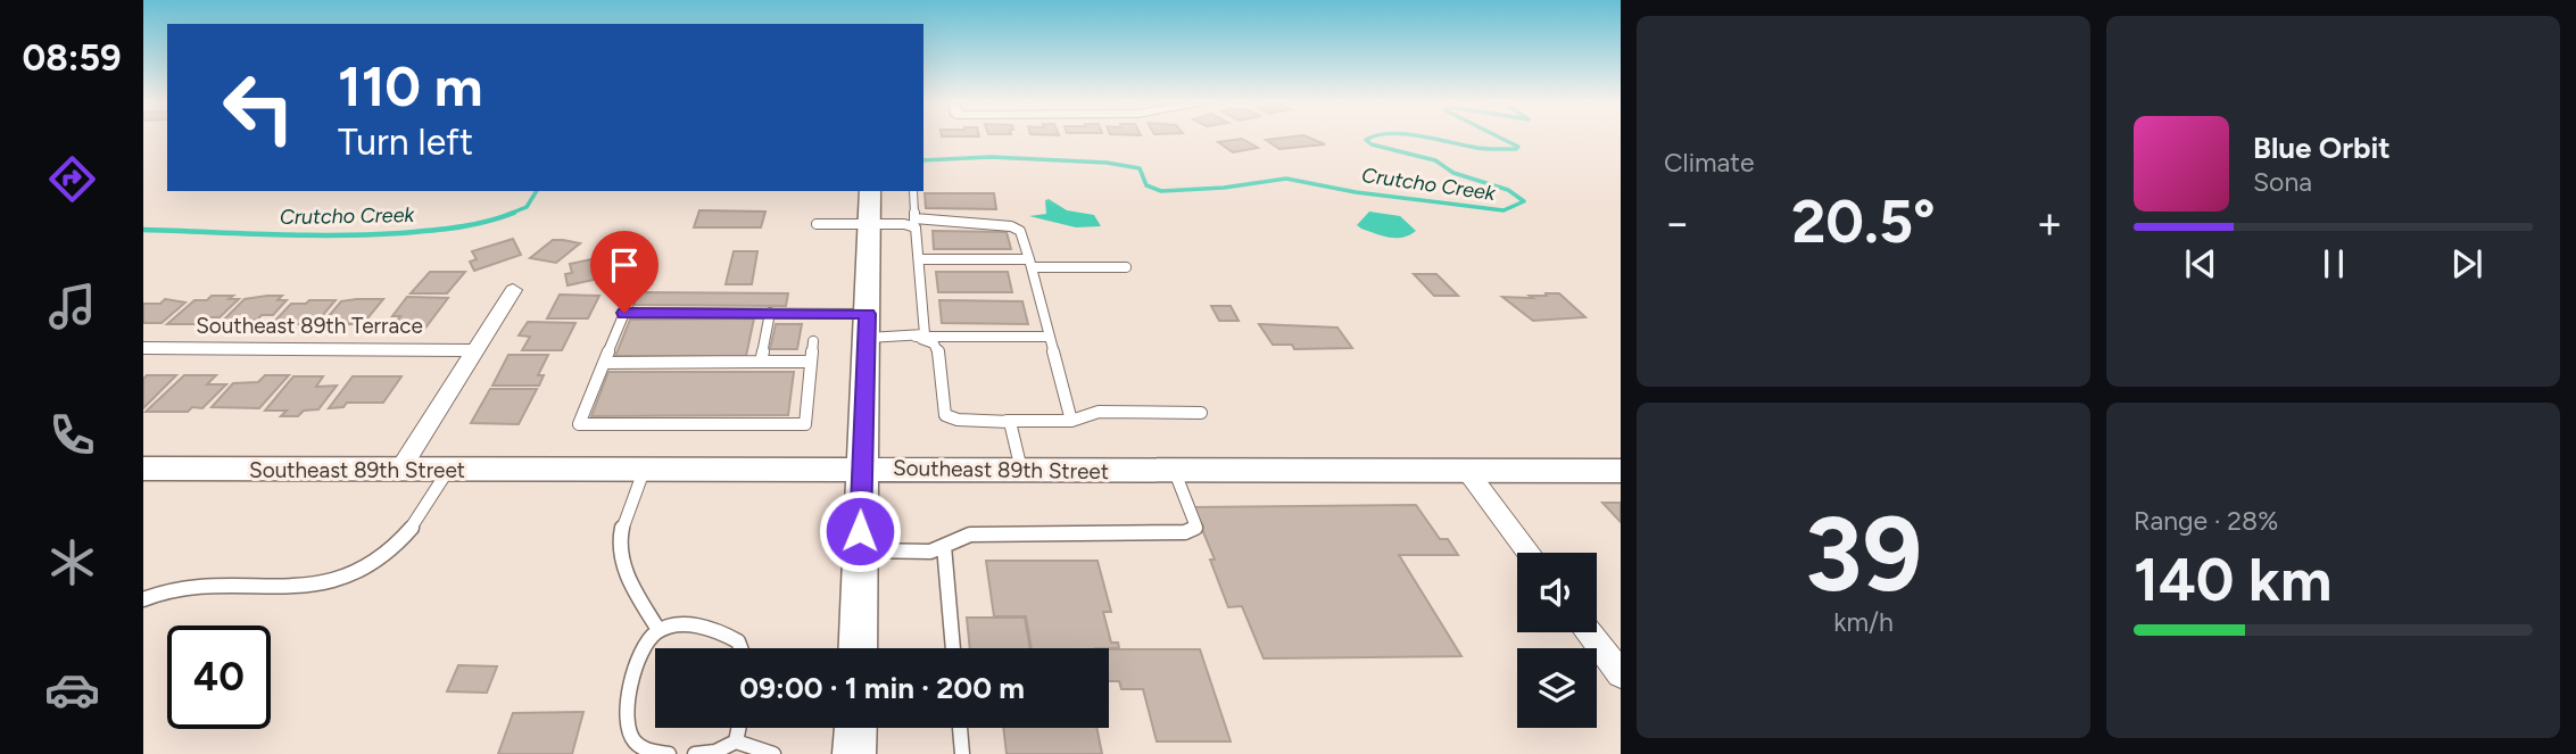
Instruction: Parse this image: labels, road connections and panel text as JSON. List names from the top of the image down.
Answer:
{
  "streets": {
    "street": ["Southeast 89th Terrace", "Southeast 89th Street"]
  },
  "water": ["Crutcho Creek"],
  "page": {
    "tabs": "08:59",
    "tile": [
      "Climate",
      ["39", "km/h"],
      ["Range · 28%", "140 km"]
    ],
    "turn": ["110 m", "Turn left"],
    "song": ["Blue Orbit", "Sona"],
    "heat": ["−", "20.5°", "+"],
    "limit": "40",
    "trip": "09:00 · 1 min · 200 m"
  }
}
